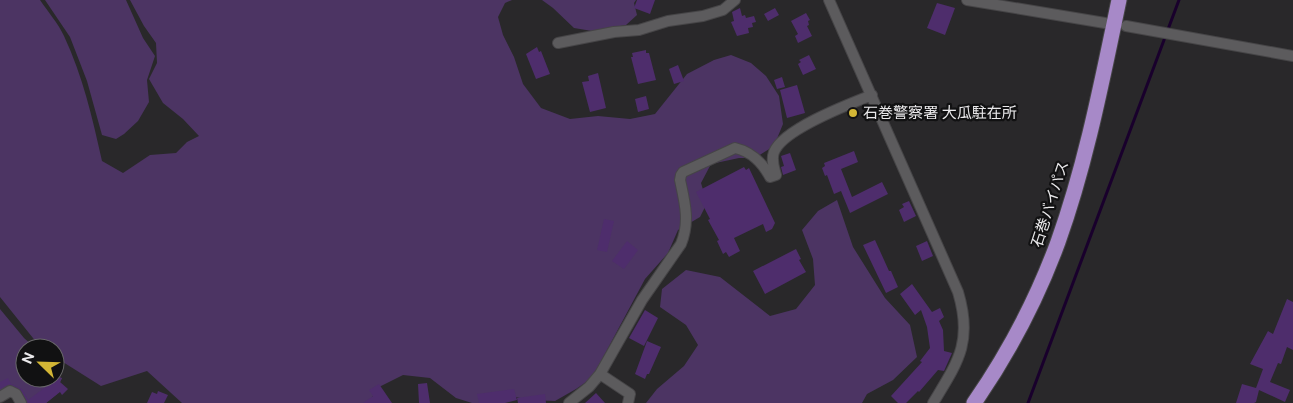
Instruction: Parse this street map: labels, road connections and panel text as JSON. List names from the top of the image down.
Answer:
{
  "streets": {
    "highway": ["石巻バイパス"]
  },
  "places": ["石巻警察署 大瓜駐在所"],
  "north": "top left"
}
